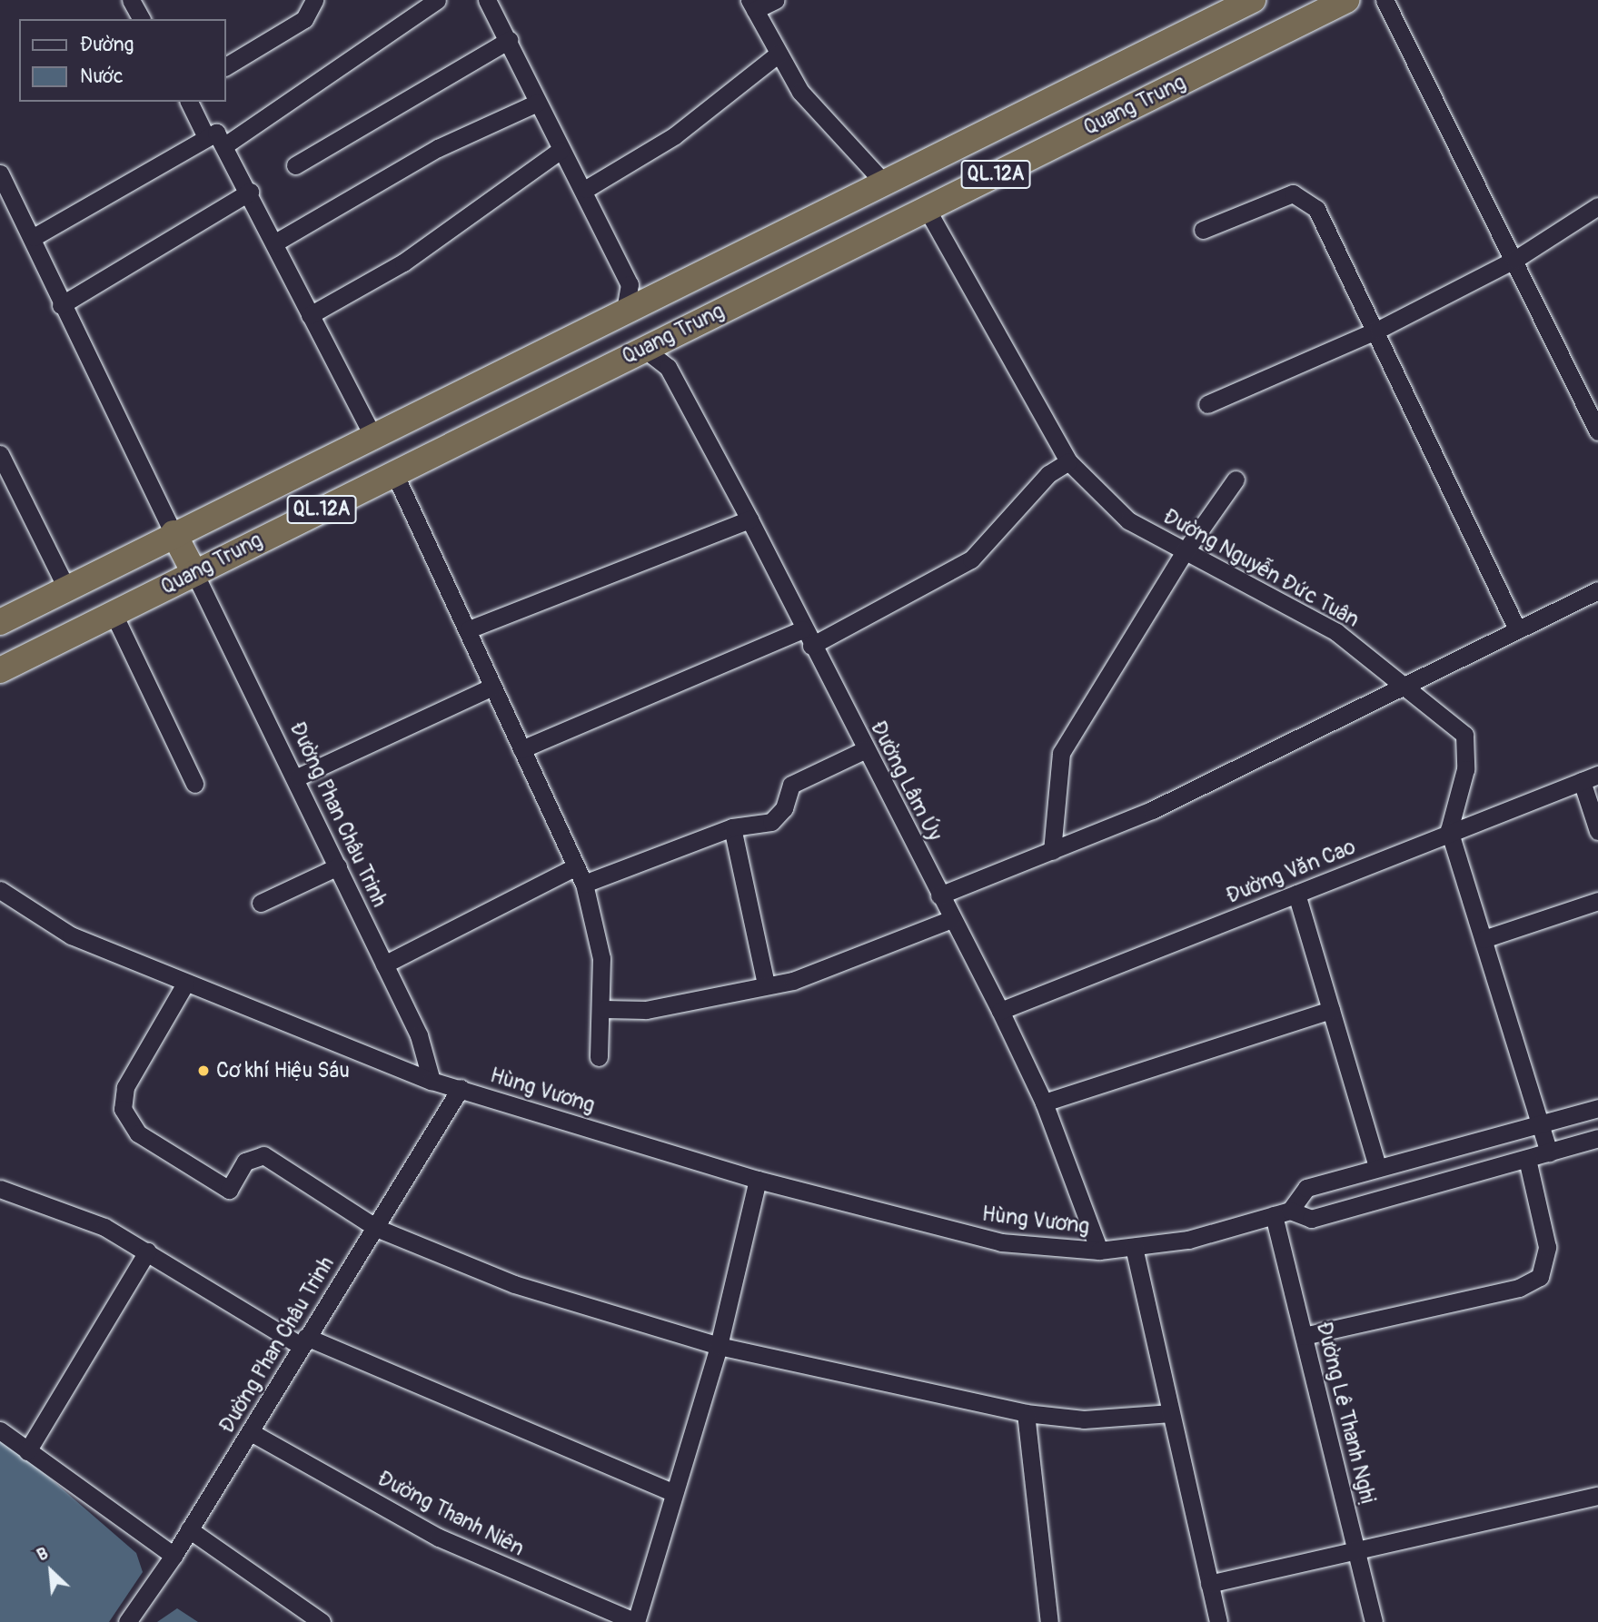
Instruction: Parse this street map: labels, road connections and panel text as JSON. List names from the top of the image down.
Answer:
{
  "streets": {
    "highway": ["Quang Trung", "QL.12A"],
    "street": [
      "Đường Nguyễn Đức Tuân",
      "Đường Lâm Úy",
      "Đường Phan Châu Trinh",
      "Đường Văn Cao",
      "Hùng Vương",
      "Đường Lê Thanh Nghị",
      "Đường Thanh Niên"
    ]
  },
  "crossings": [
    ["Quang Trung", "Đường Nguyễn Đức Tuân"],
    ["Quang Trung", "Đường Lâm Úy"],
    ["Quang Trung", "Đường Phan Châu Trinh"],
    ["Đường Nguyễn Đức Tuân", "Đường Văn Cao"],
    ["Đường Lâm Úy", "Đường Văn Cao"],
    ["Đường Lâm Úy", "Hùng Vương"],
    ["Đường Phan Châu Trinh", "Hùng Vương"],
    ["Đường Phan Châu Trinh", "Đường Thanh Niên"],
    ["Hùng Vương", "Đường Lê Thanh Nghị"]
  ],
  "places": ["Cơ khí Hiệu Sáu"],
  "legend": ["Đường", "Nước"],
  "north": "top left"
}
